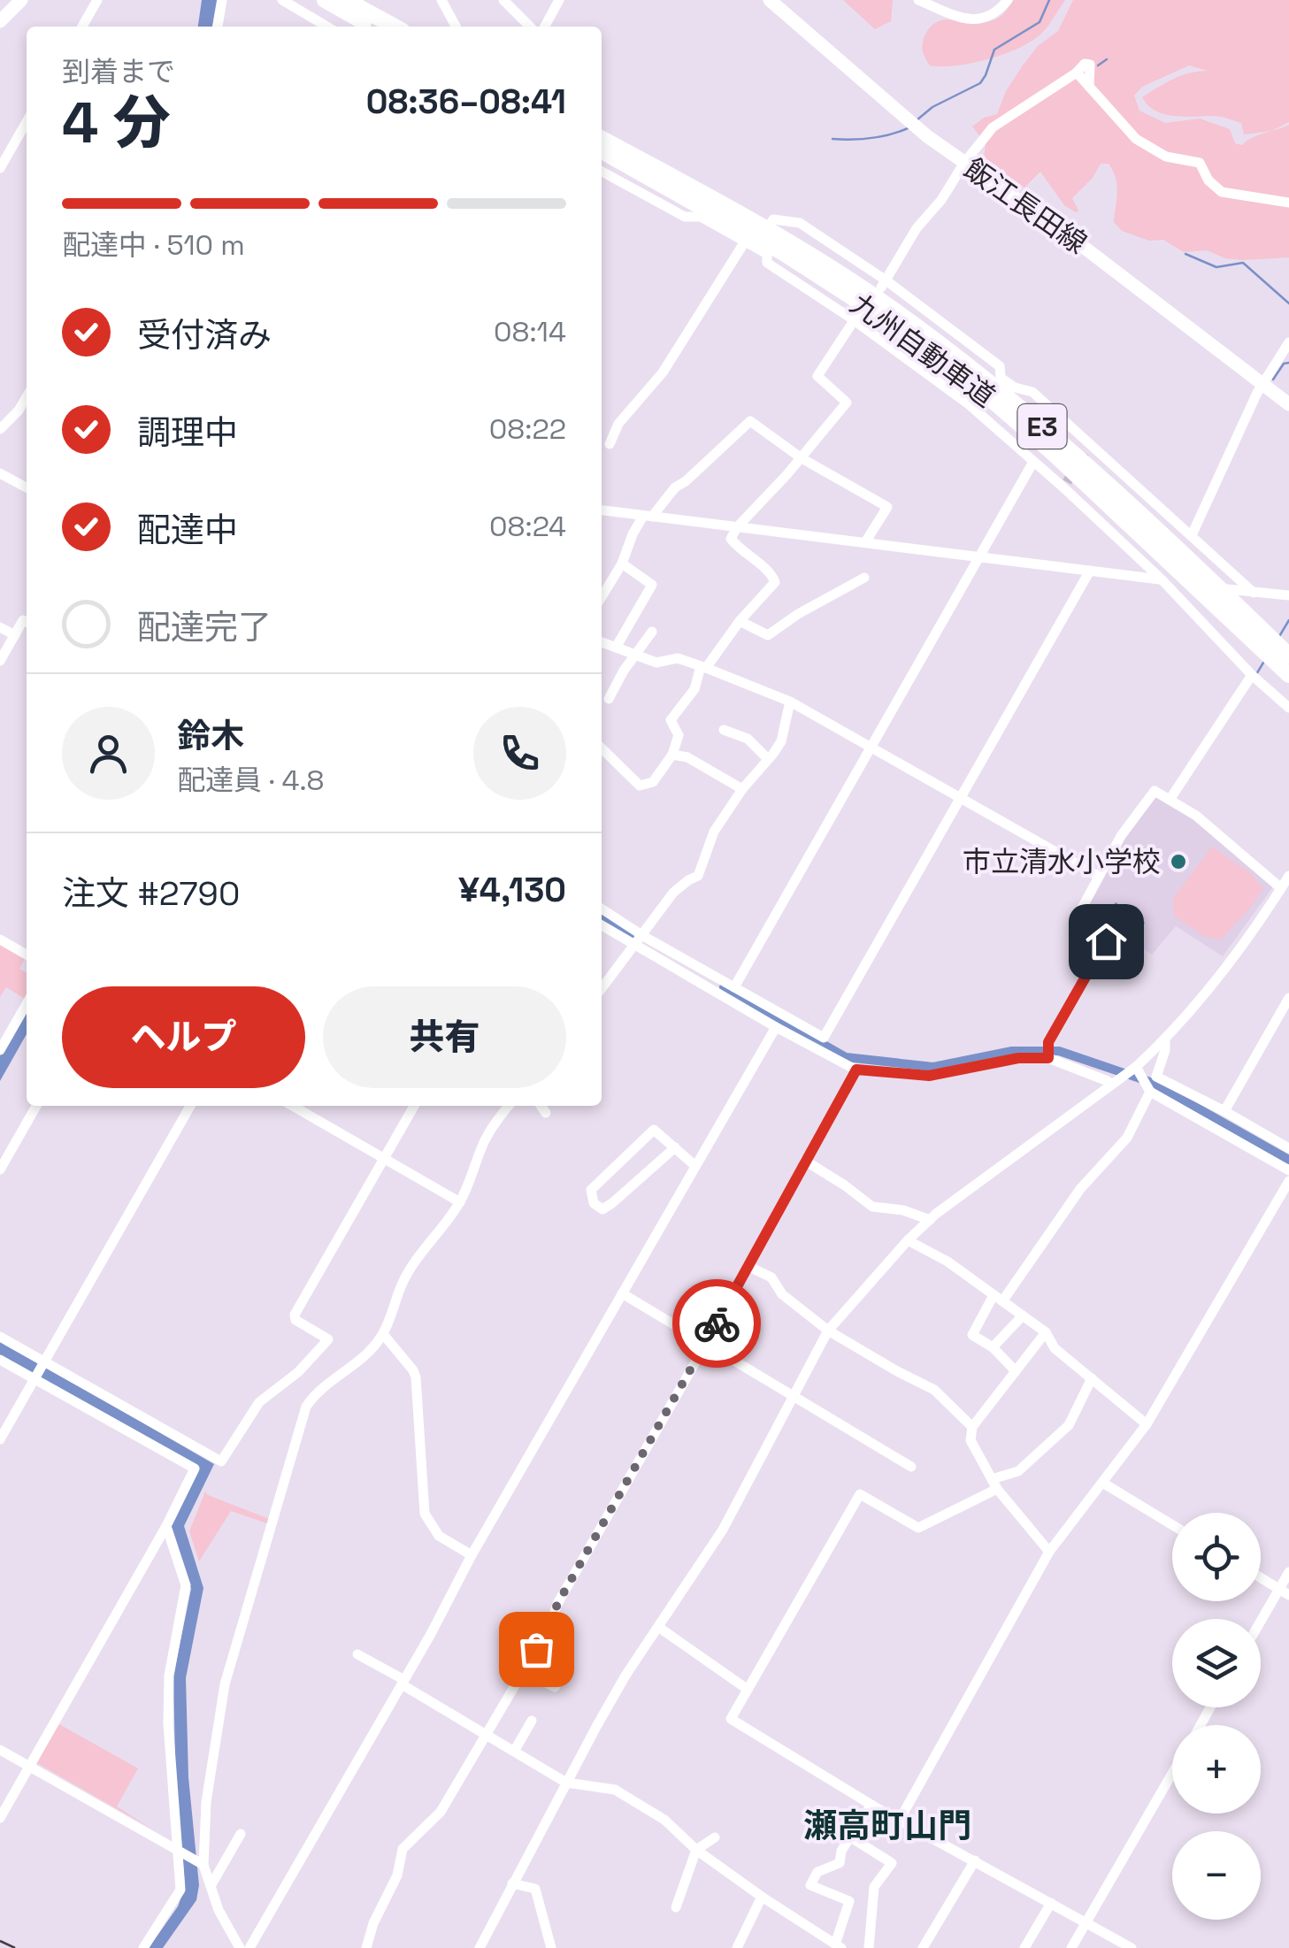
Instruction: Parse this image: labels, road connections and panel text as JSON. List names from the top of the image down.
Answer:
{
  "streets": {
    "highway": ["九州自動車道", "E3"],
    "main road": ["飯江長田線"]
  },
  "districts": ["瀬高町山門"],
  "places": ["市立清水小学校"],
  "page": {
    "heading": ["4 分", "到着まで", "08:36–08:41"],
    "panel": [
      "鈴木",
      "配達員 · 4.8",
      "注文 #2790",
      "¥4,130"
    ],
    "bar": "配達中 · 510 m",
    "list": [
      ["受付済み", "08:14"],
      ["調理中", "08:22"],
      ["配達中", "08:24"],
      "配達完了"
    ],
    "buttons": ["ヘルプ", "共有"],
    "map_buttons": ["+", "−"]
  }
}
